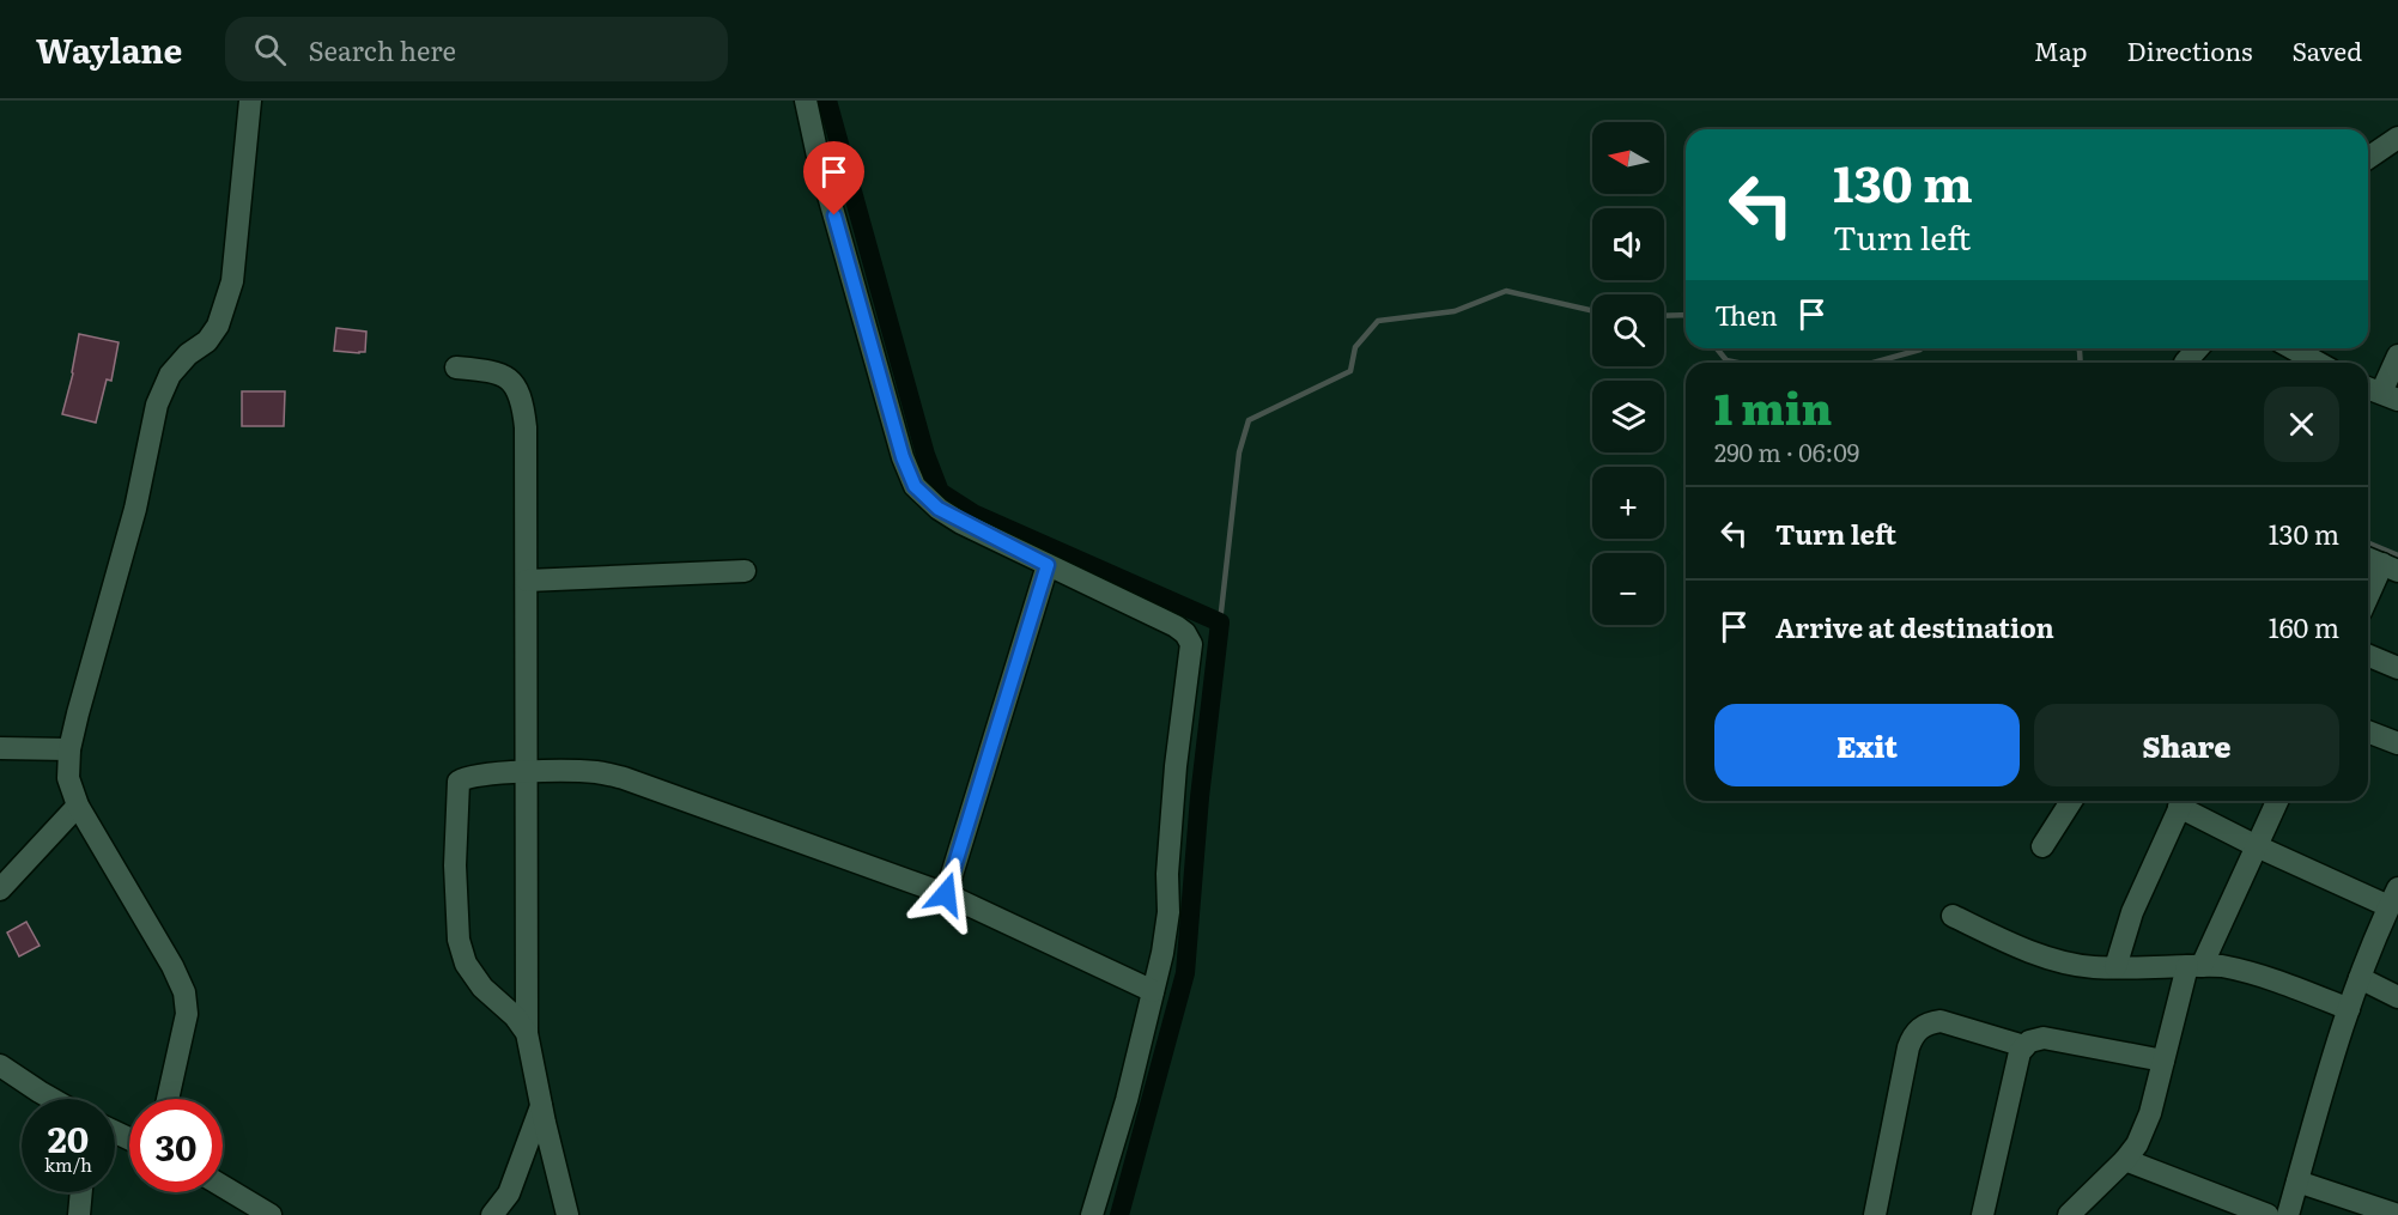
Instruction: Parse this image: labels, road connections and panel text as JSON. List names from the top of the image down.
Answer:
{
  "north": "left",
  "page": {
    "header": "Waylane",
    "search": "Search here",
    "nav": ["Map", "Directions", "Saved"],
    "map_buttons": ["+", "−"],
    "turn": ["130 m", "Turn left"],
    "then": "Then",
    "heading": ["1 min", "290 m · 06:09"],
    "list": [
      {
        "name": "Turn left",
        "value": "130 m"
      },
      {
        "name": "Arrive at destination",
        "value": "160 m"
      }
    ],
    "buttons": ["Exit", "Share"],
    "speed": "20 km/h",
    "limit": "30"
  }
}
